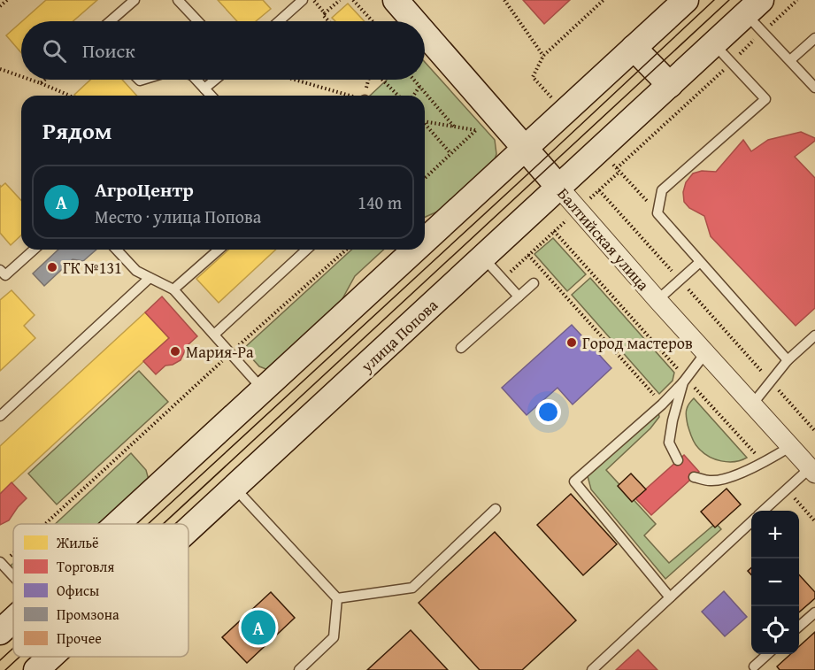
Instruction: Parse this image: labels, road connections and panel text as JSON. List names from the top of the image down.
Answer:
{
  "streets": {
    "main road": ["Балтийская улица", "улица Попова"]
  },
  "crossings": [
    ["Балтийская улица", "улица Попова"]
  ],
  "places": ["ГК №131", "Город мастеров", "Мария-Ра"],
  "legend": [
    "Жильё",
    "Торговля",
    "Офисы",
    "Промзона",
    "Прочее"
  ],
  "page": {
    "search": "Поиск",
    "heading": "Рядом",
    "list": [
      {
        "mark": "A",
        "name": "АгроЦентр",
        "note": "Место · улица Попова",
        "value": "140 m"
      }
    ],
    "map_buttons": ["+", "−"],
    "pins": "A"
  }
}
